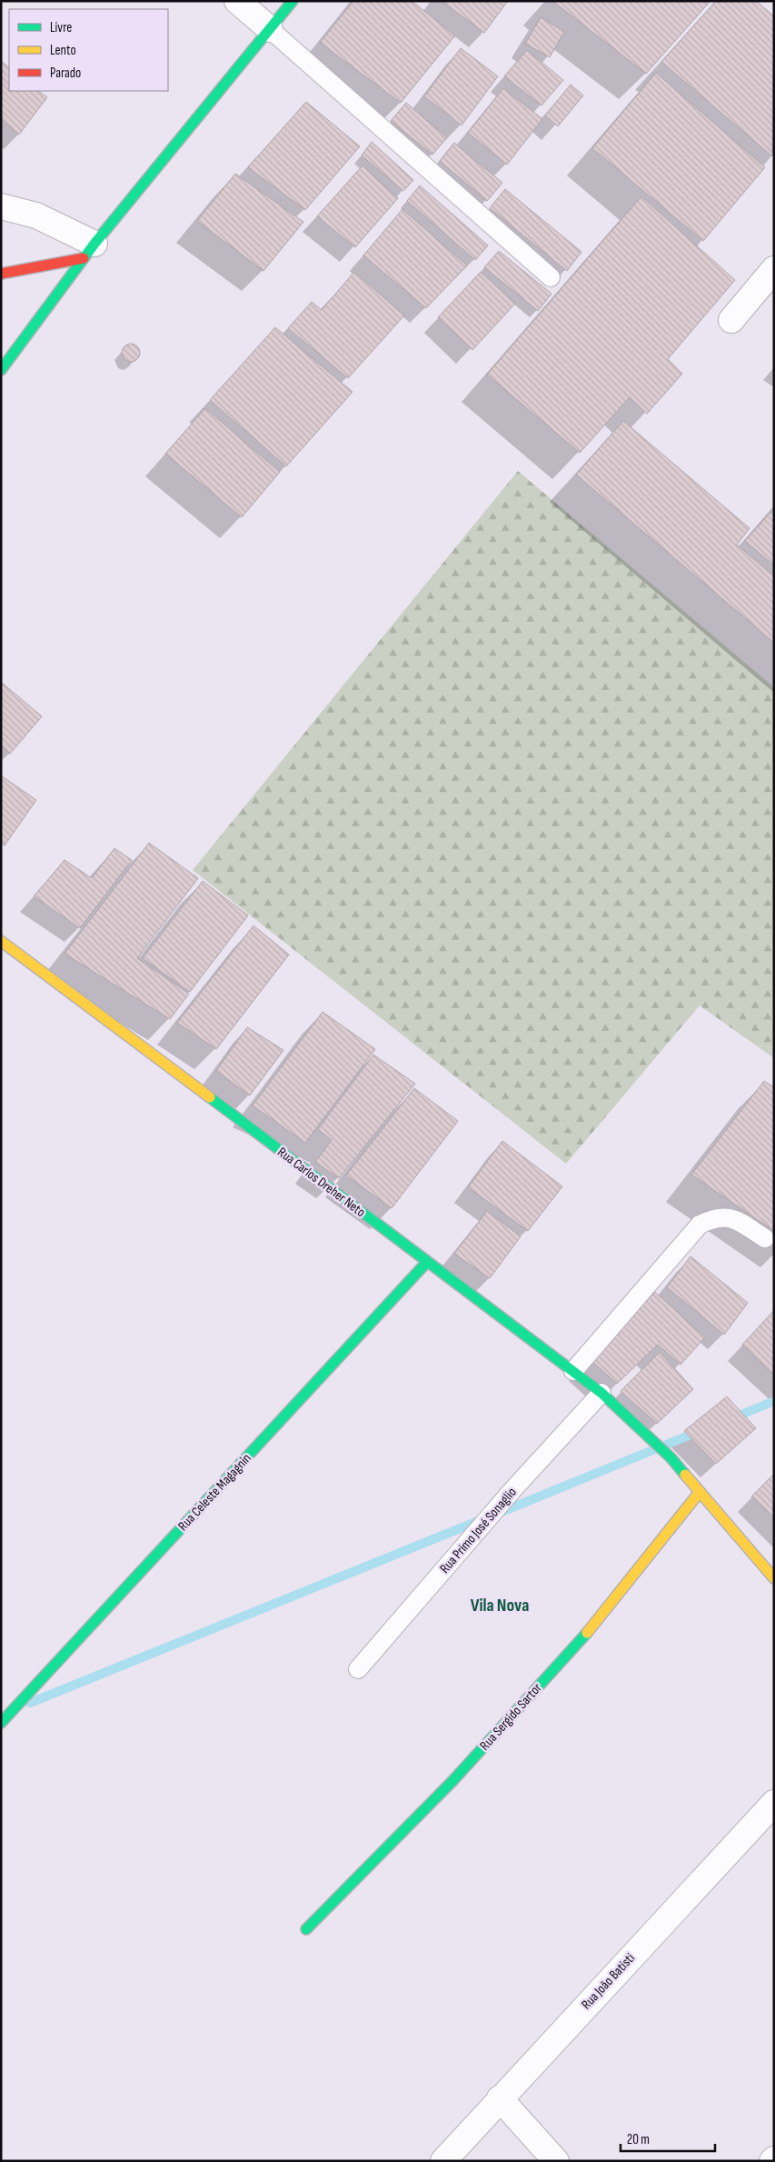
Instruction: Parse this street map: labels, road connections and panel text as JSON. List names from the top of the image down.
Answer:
{
  "streets": {
    "main road": ["Rua Carlos Dreher Neto", "Rua Celeste Magagnin", "Rua Sergido Sartor"],
    "street": ["Rua João Batisti"],
    "lane": ["Rua Primo José Sonaglio"]
  },
  "crossings": [
    ["Rua Carlos Dreher Neto", "Rua Celeste Magagnin"],
    ["Rua Carlos Dreher Neto", "Rua Primo José Sonaglio"],
    ["Rua Carlos Dreher Neto", "Rua Sergido Sartor"]
  ],
  "districts": ["Vila Nova"],
  "legend": ["Livre", "Lento", "Parado"],
  "scale_bar": "20 m"
}
